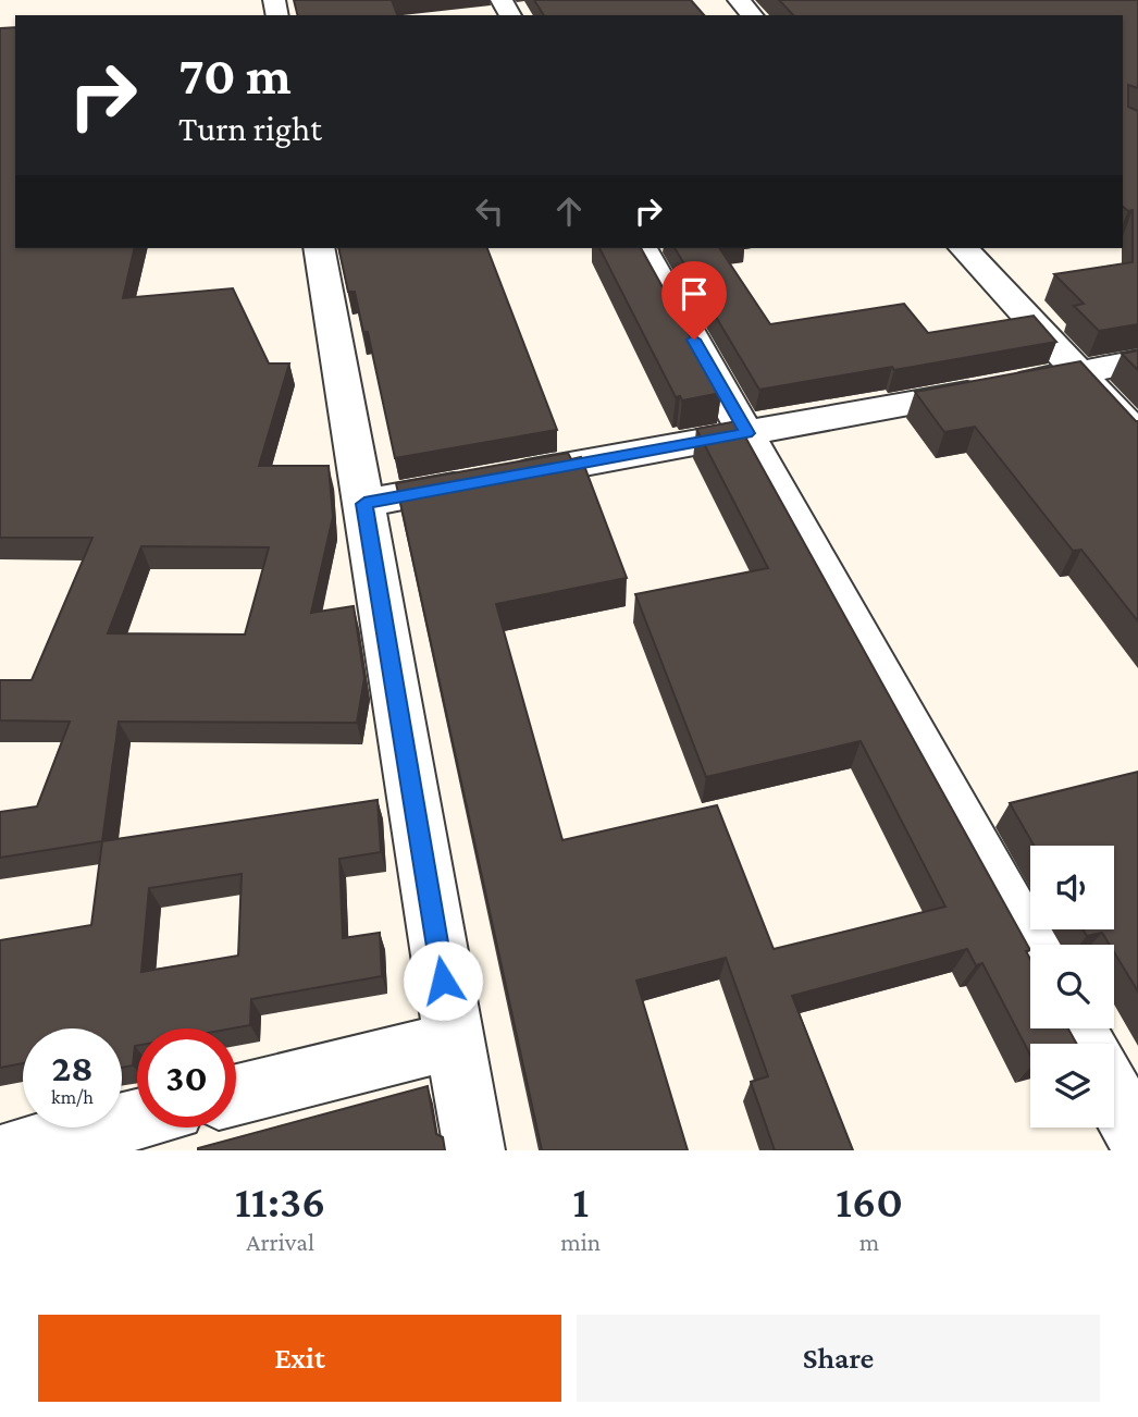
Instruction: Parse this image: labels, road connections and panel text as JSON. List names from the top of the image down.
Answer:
{
  "page": {
    "turn": ["70 m", "Turn right"],
    "speed": "28 km/h",
    "limit": "30",
    "eta": [
      "11:36",
      "Arrival",
      "1",
      "min",
      "160",
      "m"
    ],
    "buttons": ["Exit", "Share"]
  }
}
